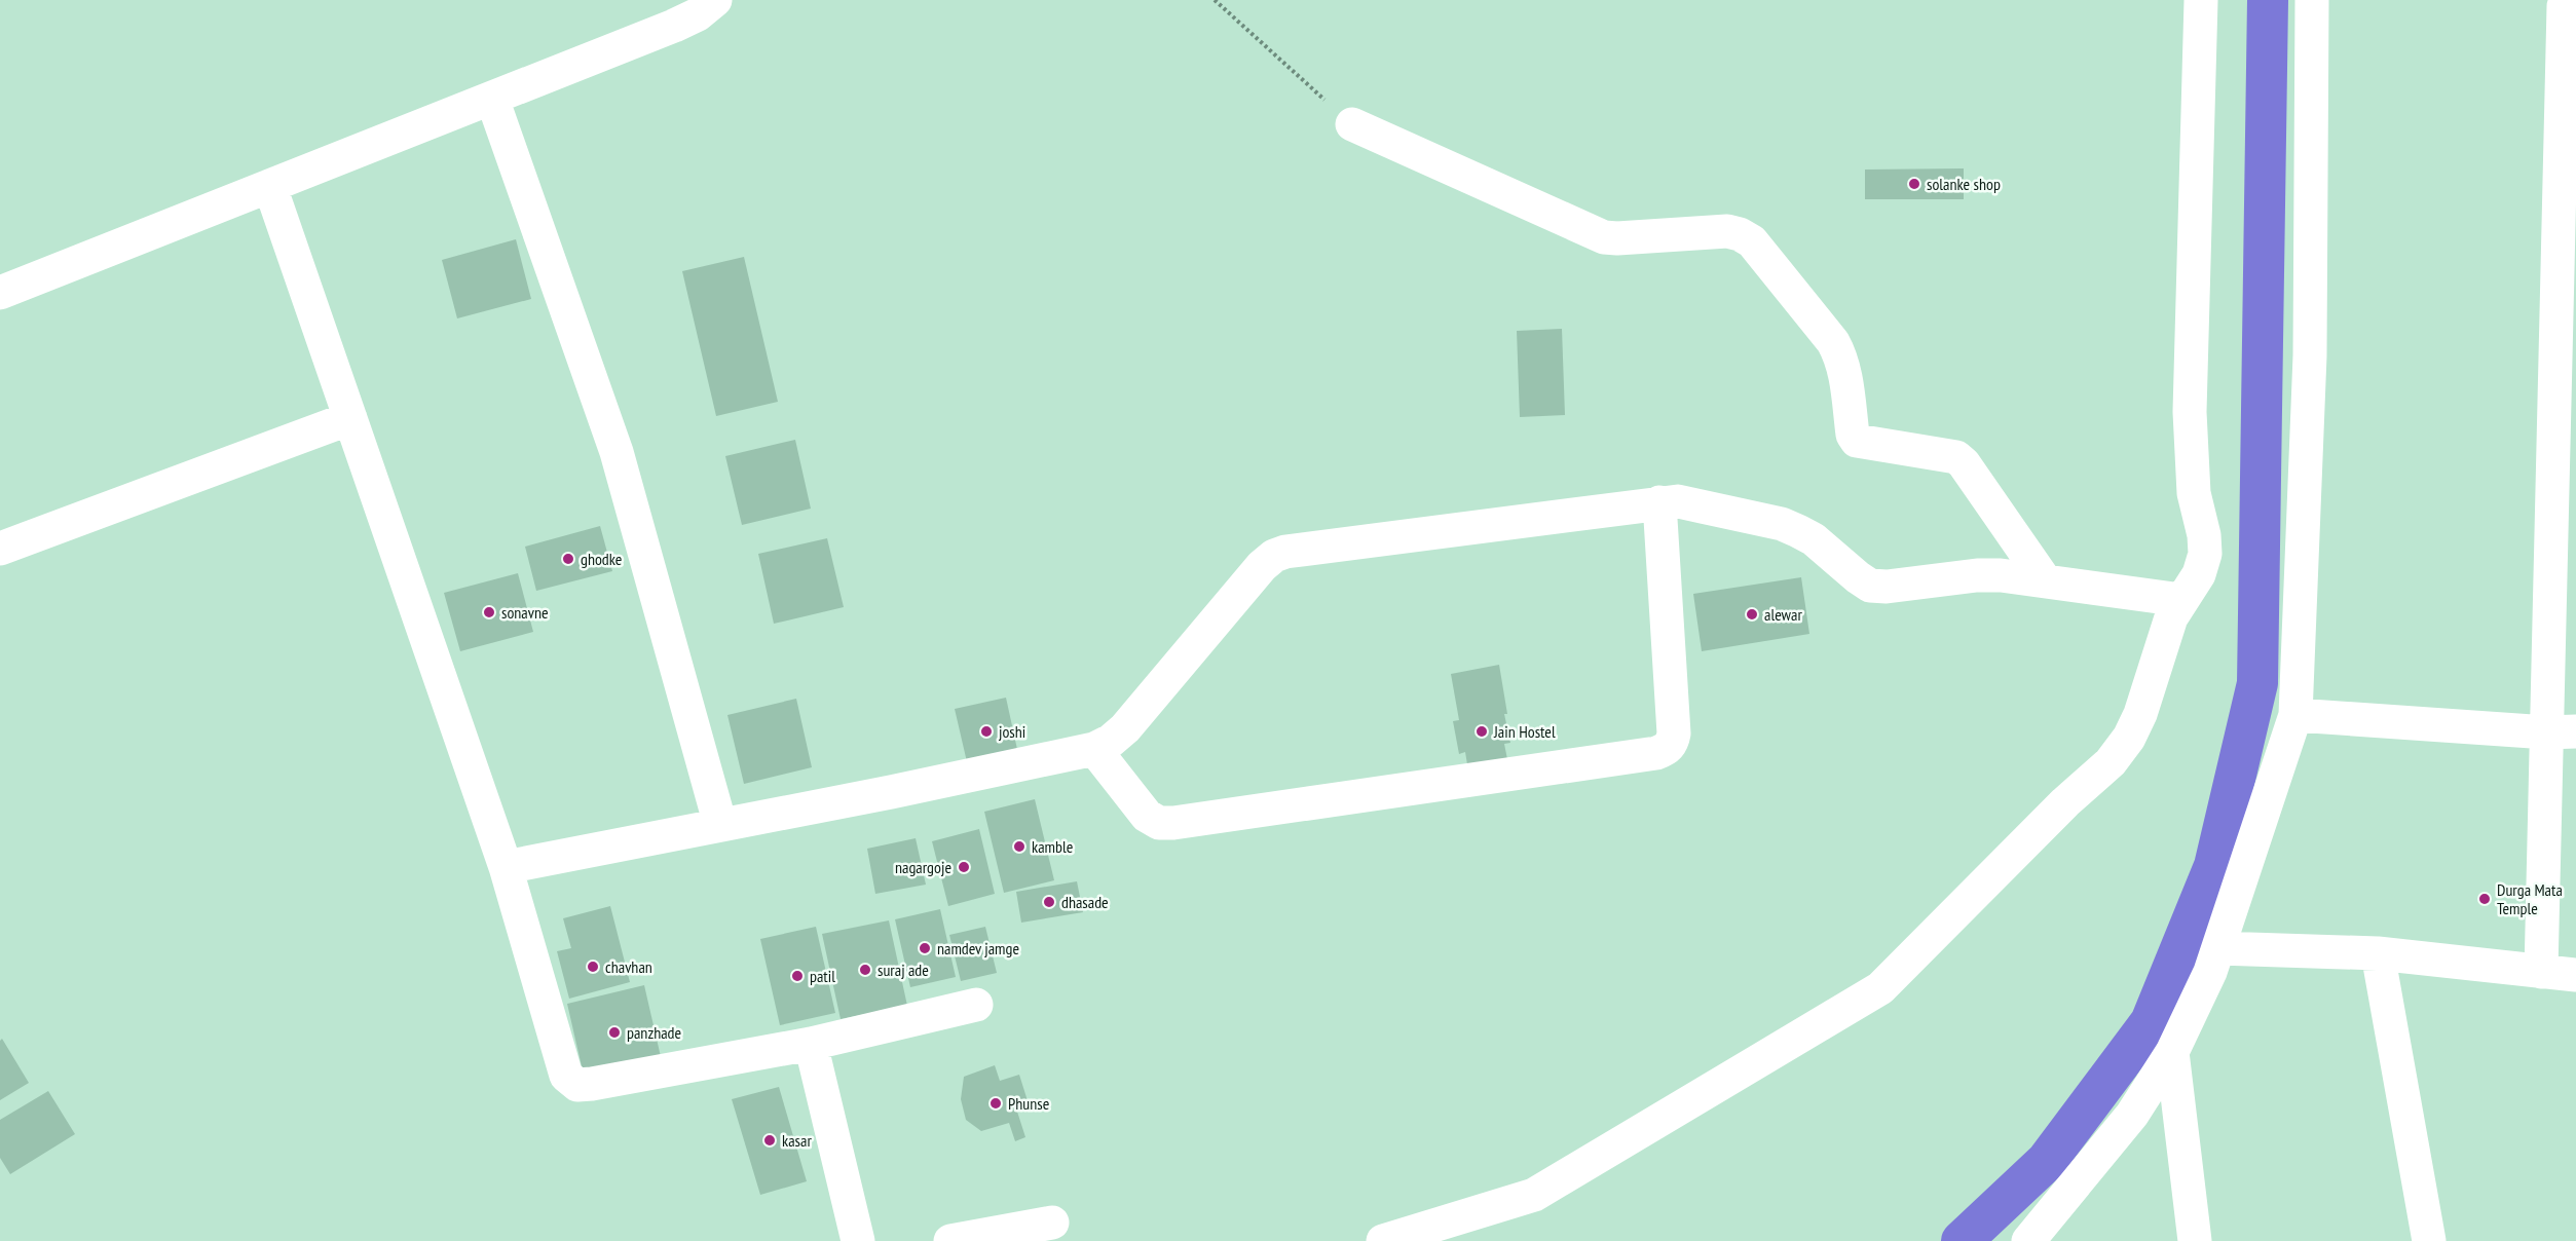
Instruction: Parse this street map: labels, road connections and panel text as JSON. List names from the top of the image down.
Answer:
{
  "places": [
    "solanke shop",
    "ghodke",
    "sonavne",
    "alewar",
    "joshi",
    "Jain Hostel",
    "kamble",
    "nagargoje",
    "Durga Mata Temple",
    "dhasade",
    "namdev jamge",
    "chavhan",
    "suraj ade",
    "patil",
    "panzhade",
    "Phunse",
    "kasar"
  ]
}
